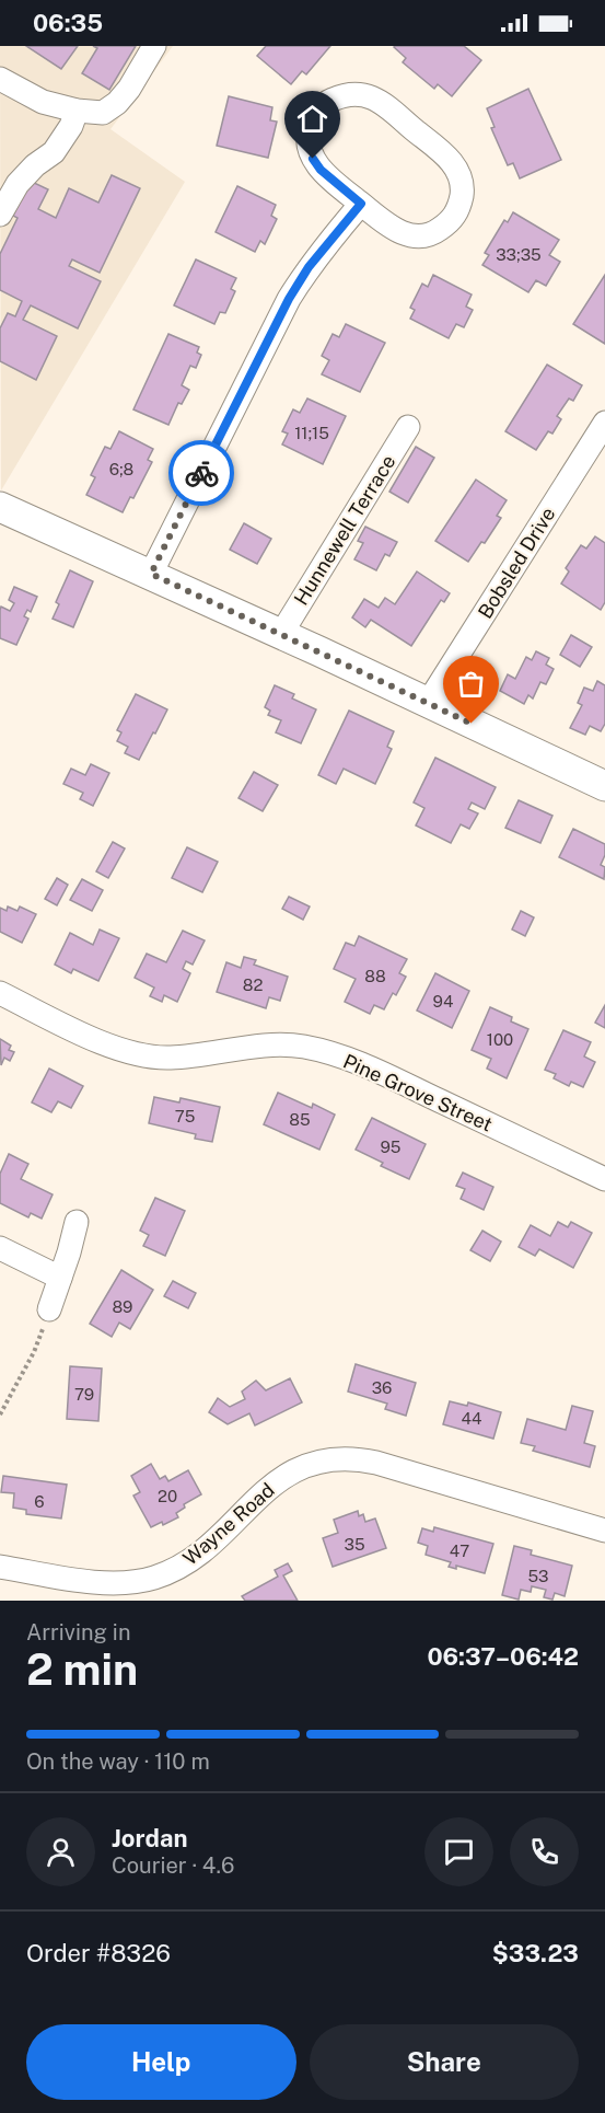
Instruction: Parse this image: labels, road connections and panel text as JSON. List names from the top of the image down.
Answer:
{
  "streets": {
    "street": [
      "Hunnewell Terrace",
      "Bobsled Drive",
      "Pine Grove Street",
      "Wayne Road"
    ]
  },
  "house_numbers": [
    "33;35",
    "11;15",
    "6;8",
    "88",
    "82",
    "94",
    "100",
    "75",
    "85",
    "95",
    "89",
    "36",
    "79",
    "44",
    "20",
    "6",
    "35",
    "47",
    "53"
  ],
  "page": {
    "status": "06:35",
    "heading": ["2 min", "Arriving in", "06:37–06:42"],
    "panel": [
      "Jordan",
      "Courier · 4.6",
      "Order #8326",
      "$33.23"
    ],
    "bar": "On the way · 110 m",
    "buttons": ["Help", "Share"]
  }
}
